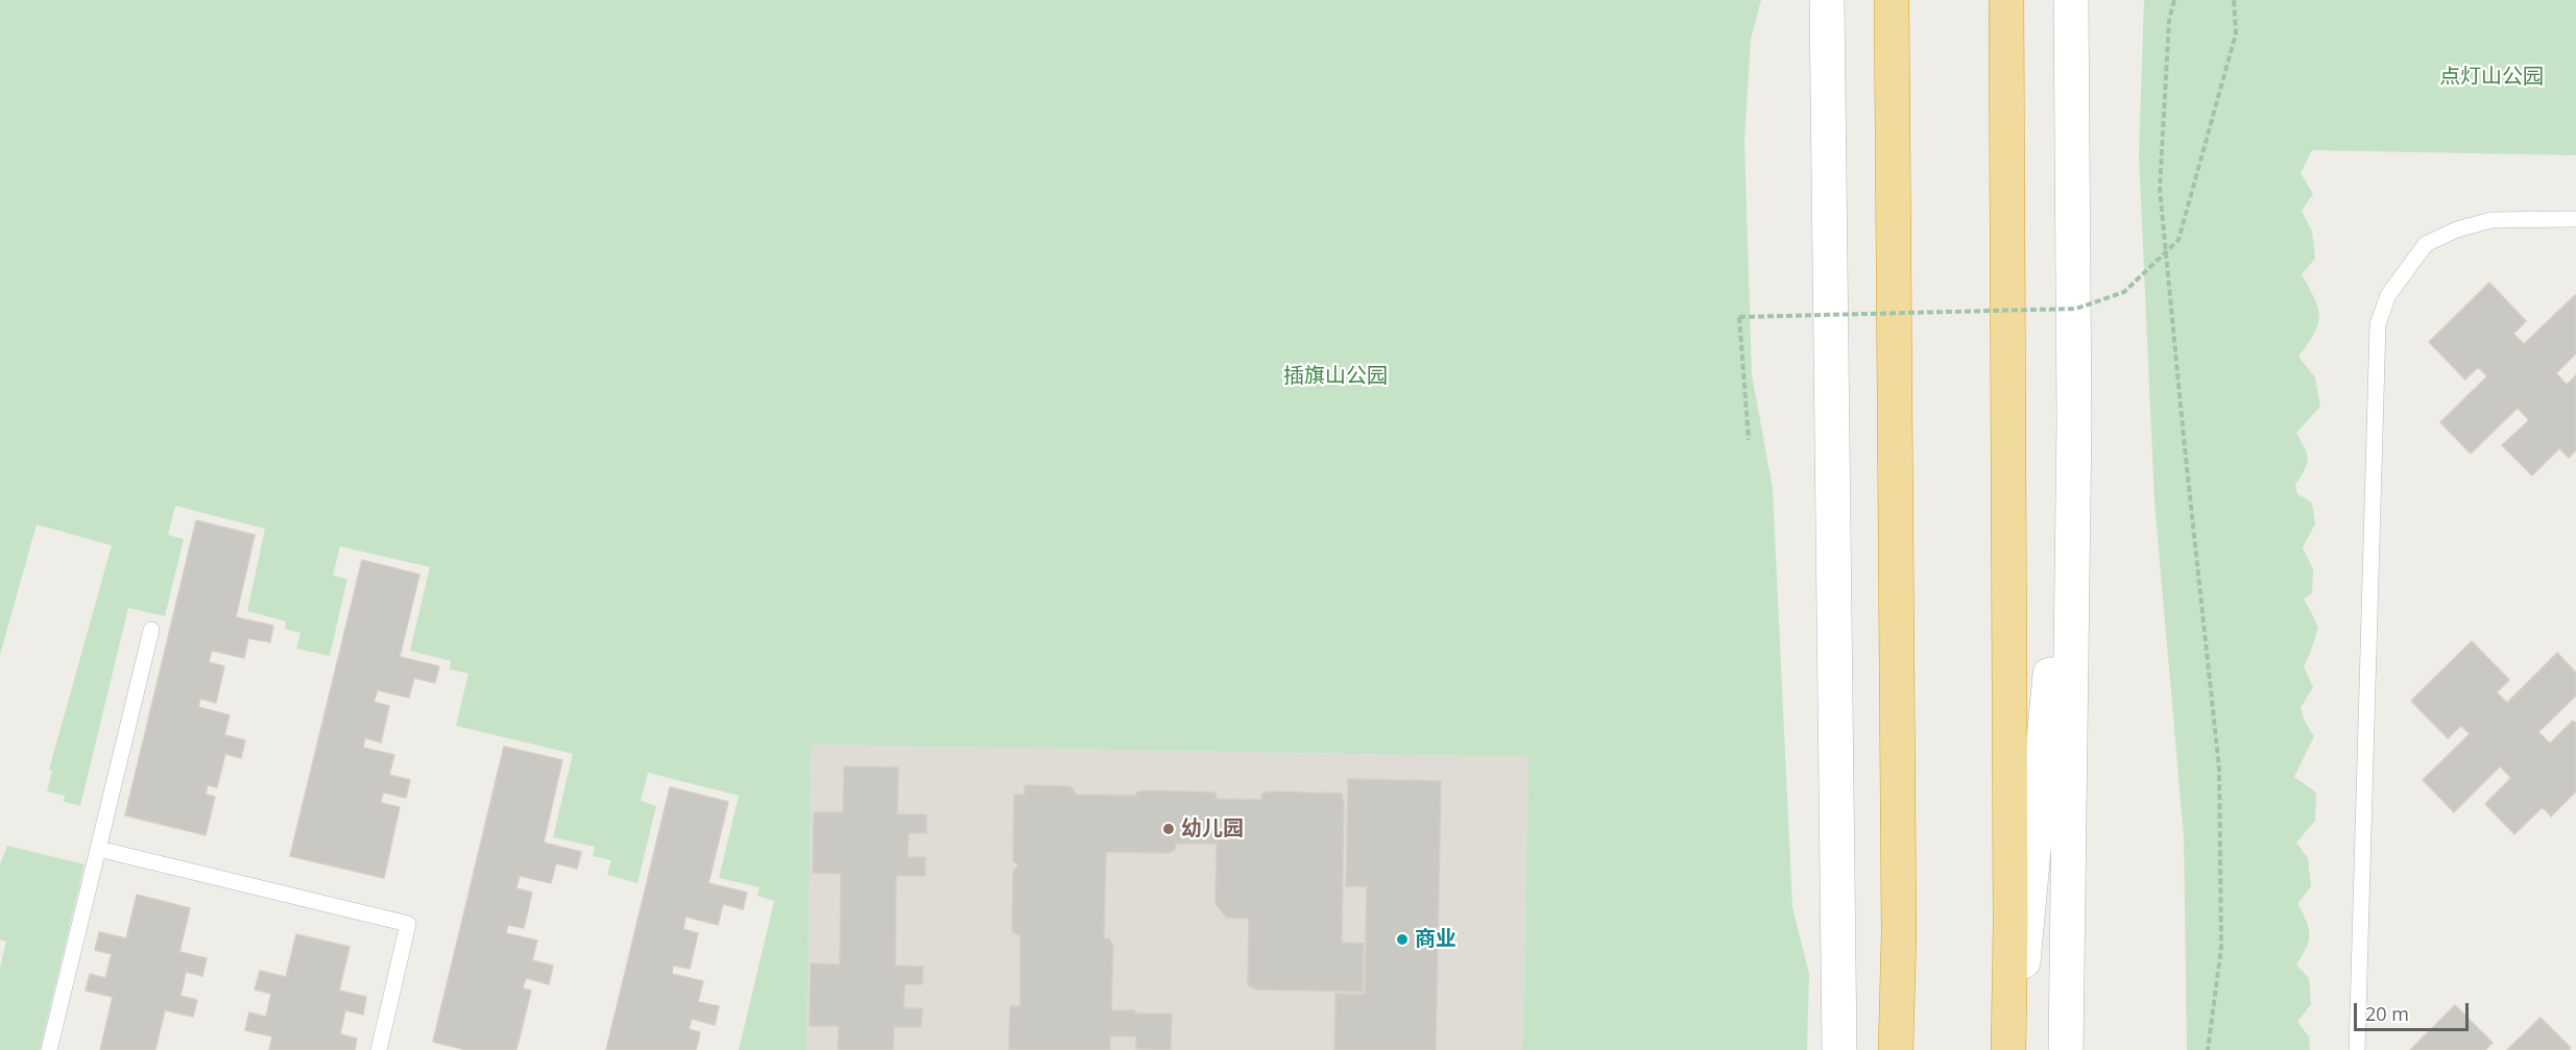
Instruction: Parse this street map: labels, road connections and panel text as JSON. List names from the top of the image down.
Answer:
{
  "parks": ["点灯山公园", "插旗山公园"],
  "places": ["幼儿园", "商业"],
  "scale_bar": "20 m"
}
